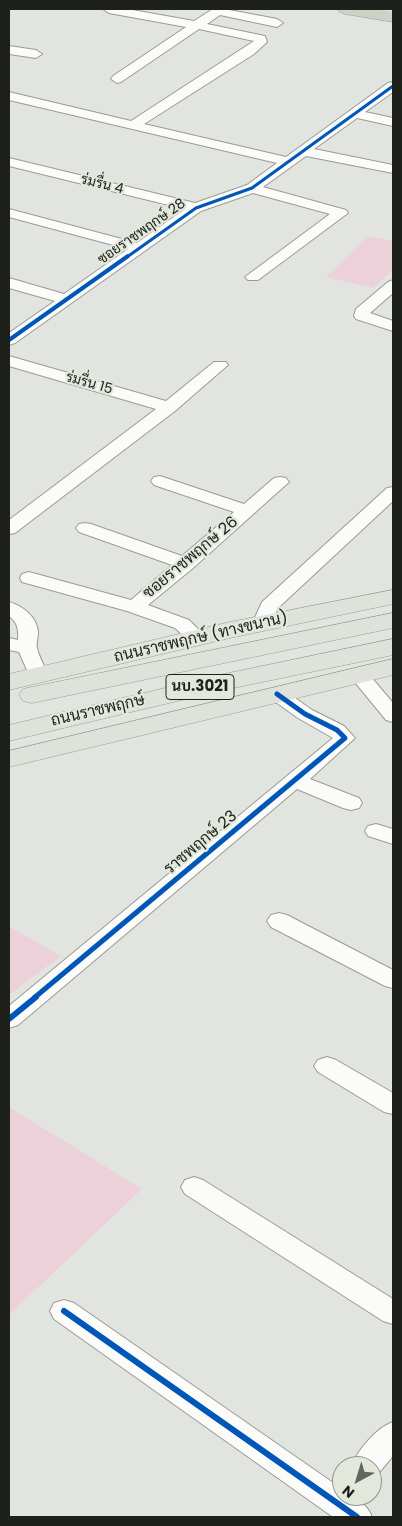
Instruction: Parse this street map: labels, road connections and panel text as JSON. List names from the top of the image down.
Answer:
{
  "streets": {
    "main road": ["ถนนราชพฤกษ์ (ทางขนาน)", "นบ.3021", "ถนนราชพฤกษ์"],
    "street": [
      "ร่มรื่น 4",
      "ซอยราชพฤกษ์ 28",
      "ร่มรื่น 15",
      "ซอยราชพฤกษ์ 26",
      "ราชพฤกษ์ 23"
    ]
  },
  "crossings": [
    ["ร่มรื่น 4", "ซอยราชพฤกษ์ 28"],
    ["ซอยราชพฤกษ์ 26", "ถนนราชพฤกษ์ (ทางขนาน)"],
    ["นบ.3021", "ถนนราชพฤกษ์"],
    ["นบ.3021", "ราชพฤกษ์ 23"]
  ],
  "north": "bottom left"
}
